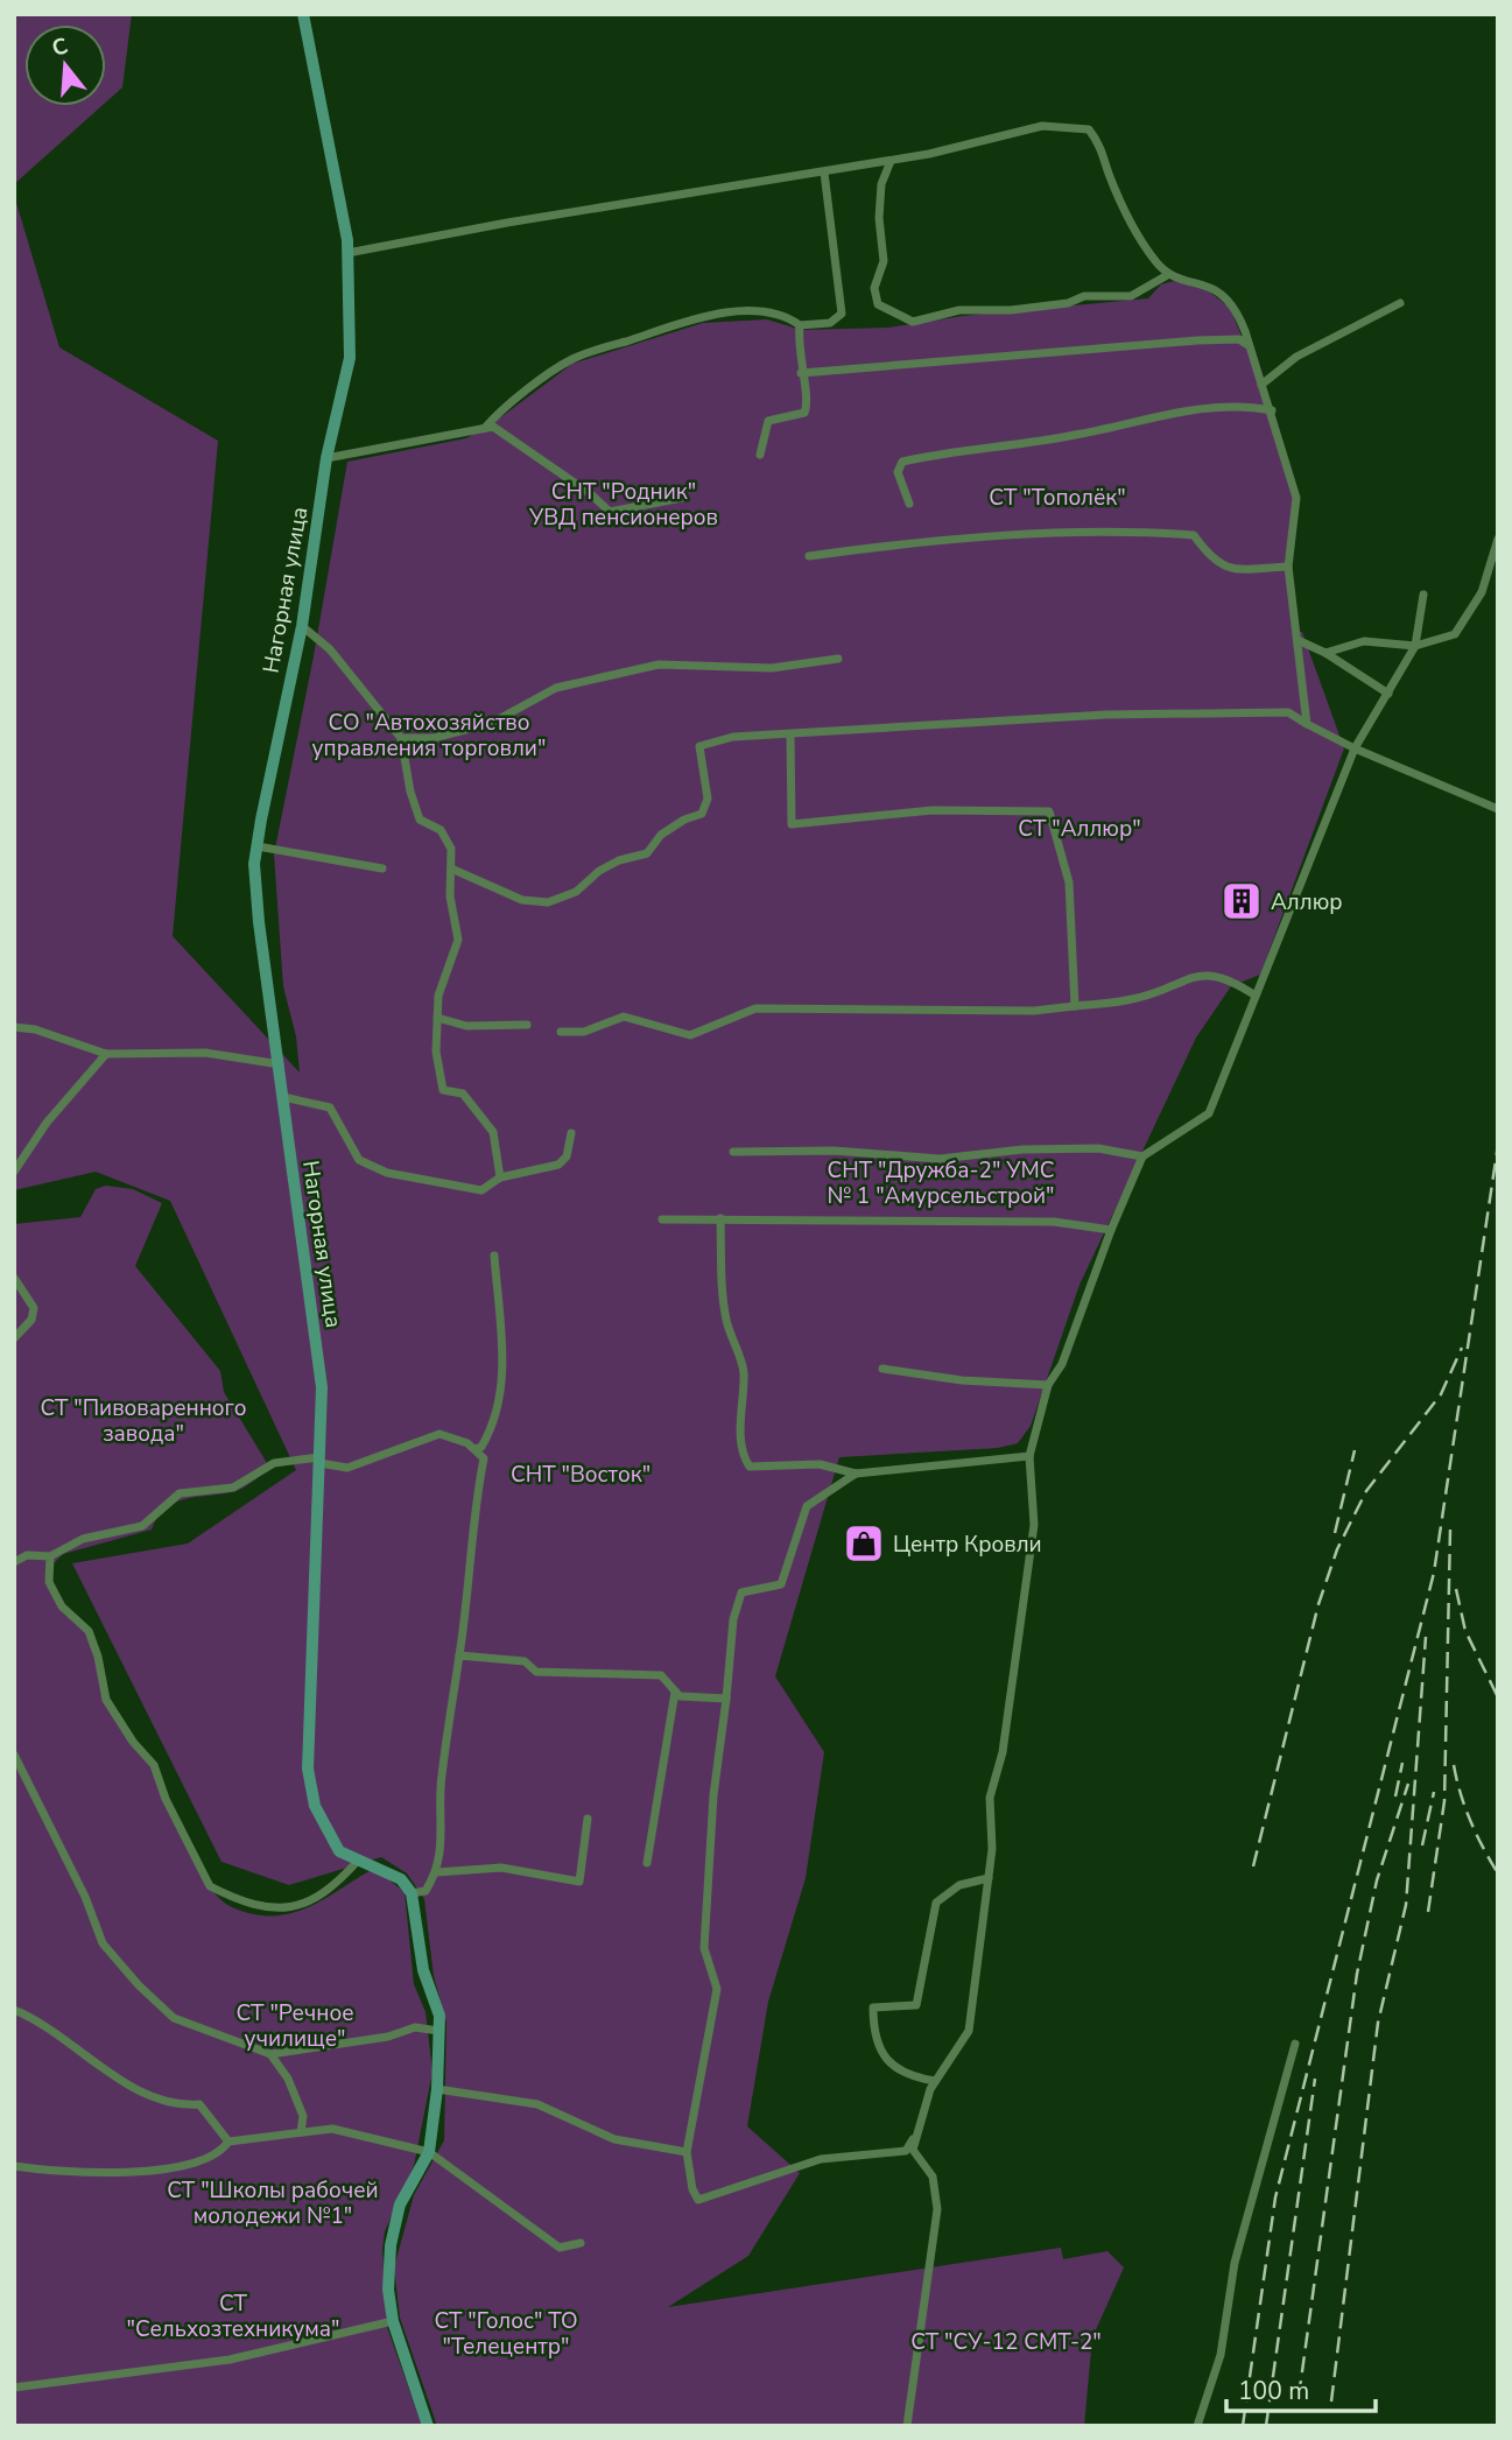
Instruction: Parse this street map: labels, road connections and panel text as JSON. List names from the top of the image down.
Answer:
{
  "streets": {
    "street": ["Нагорная улица"]
  },
  "parks": [
    "СНТ \"Родник\" УВД пенсионеров",
    "СТ \"Тополёк\"",
    "СО \"Автохозяйство управления торговли\"",
    "СТ \"Аллюр\"",
    "СНТ \"Дружба-2\" УМС № 1 \"Амурсельстрой\"",
    "СТ \"Пивоваренного завода\"",
    "СНТ \"Восток\"",
    "СТ \"Речное училище\"",
    "СТ \"Школы рабочей молодежи №1\"",
    "СТ \"Сельхозтехникума\"",
    "СТ \"Голос\" ТО \"Телецентр\"",
    "СТ \"СУ-12 СМТ-2\""
  ],
  "places": {
    "building": ["Аллюр"],
    "shop": ["Центр Кровли"]
  },
  "scale_bar": "100 m",
  "north": "top"
}
